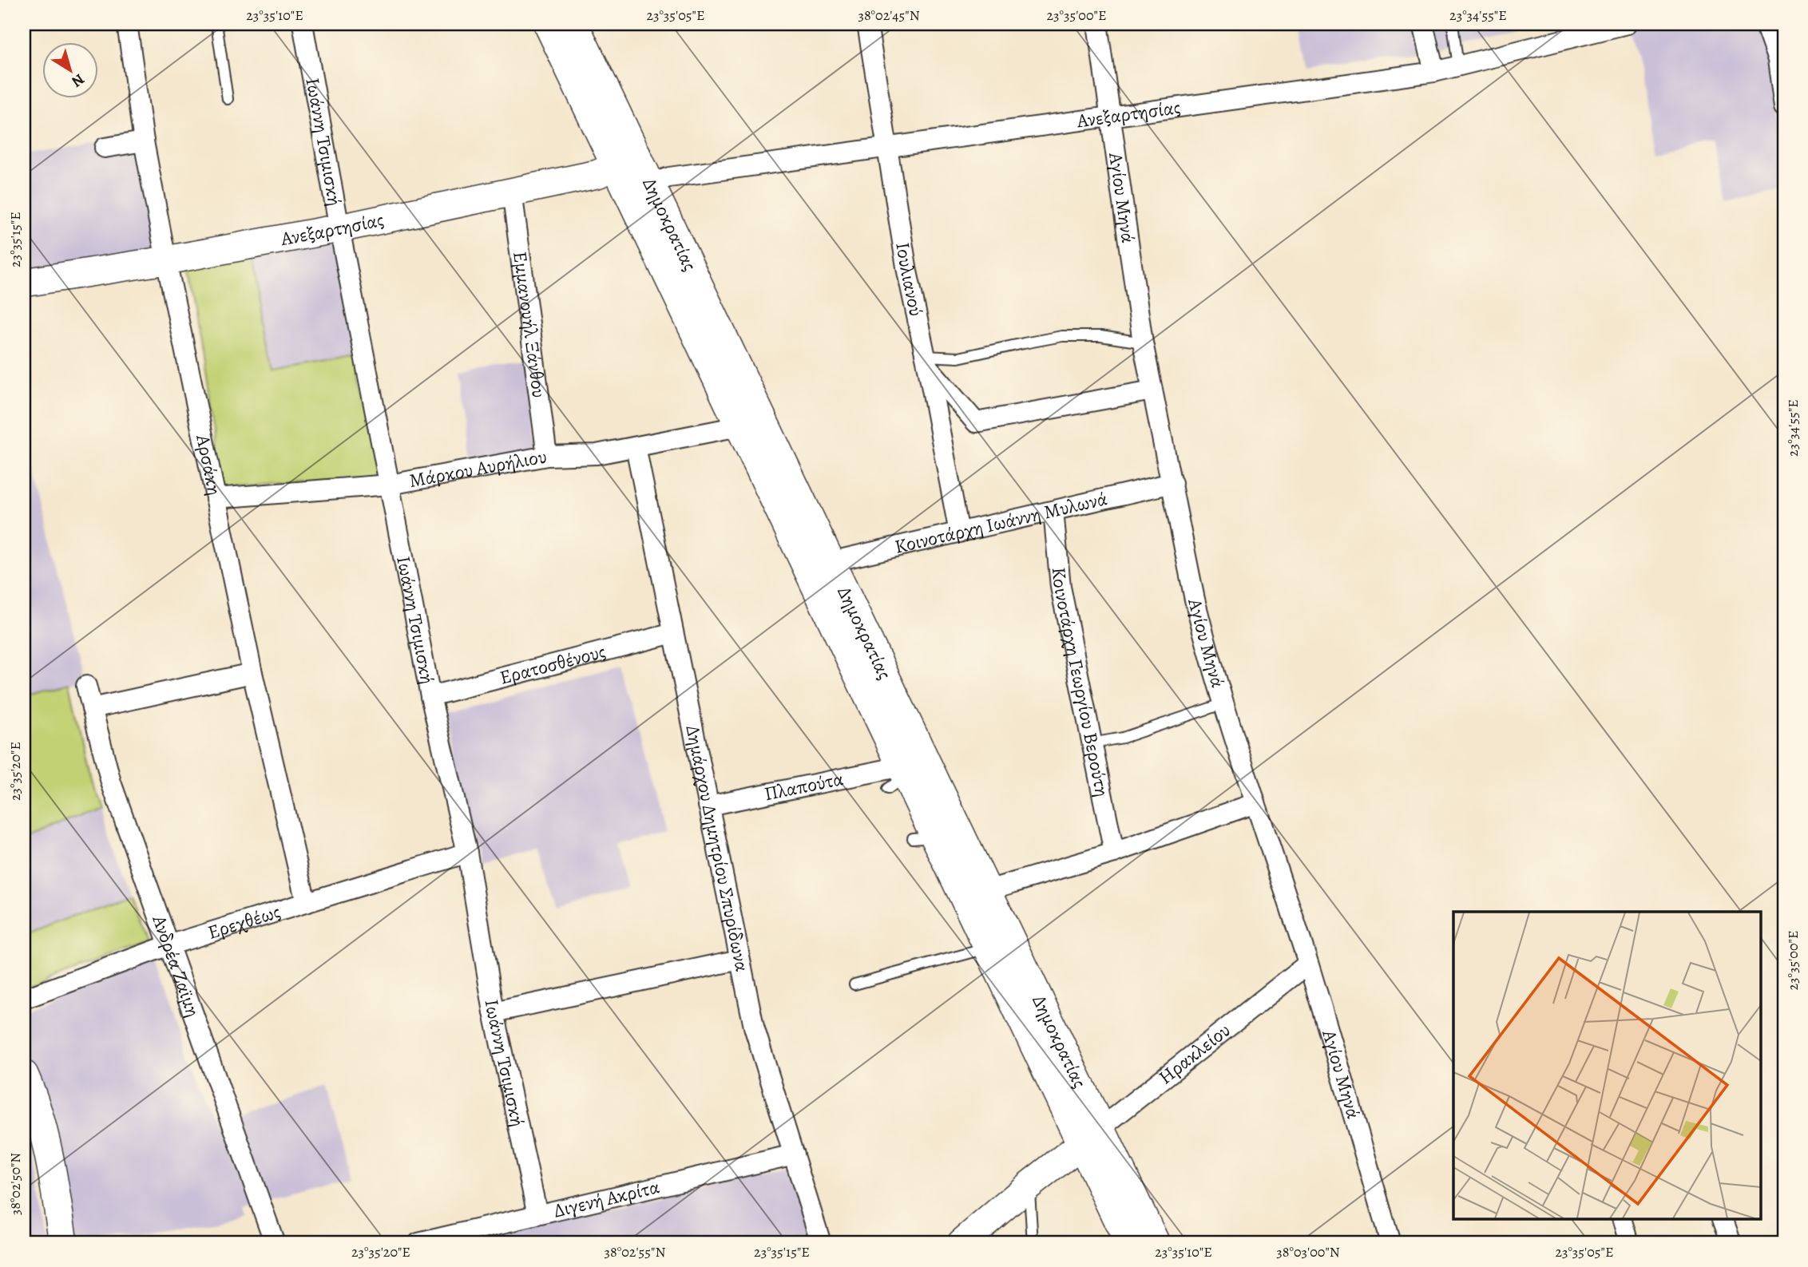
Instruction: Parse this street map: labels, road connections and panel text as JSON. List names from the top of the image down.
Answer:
{
  "streets": {
    "main road": ["Ανεξαρτησίας", "Δημοκρατίας"],
    "street": [
      "Ιωάννη Τσιμισκή",
      "Αγίου Μηνά",
      "Ιουλιανού",
      "Εμμανουήλ Ξάνθου",
      "Αρσάκη",
      "Μάρκου Αυρήλιου",
      "Κοινοτάρχη Ιωάννη Μυλωνά",
      "Ερατοσθένους",
      "Κοινοτάρχη Γεωργίου Βερούτη",
      "Πλαπούτα",
      "Δημάρχου Δημητρίου Σπυρίδωνα",
      "Ερεχθέως",
      "Ανδρέα Ζαϊμη",
      "Ηρακλείου",
      "Διγενή Ακρίτα"
    ]
  },
  "crossings": [
    ["Ανεξαρτησίας", "Ιωάννη Τσιμισκή"],
    ["Ανεξαρτησίας", "Αγίου Μηνά"],
    ["Ανεξαρτησίας", "Δημοκρατίας"],
    ["Ανεξαρτησίας", "Ιουλιανού"],
    ["Ανεξαρτησίας", "Εμμανουήλ Ξάνθου"],
    ["Ανεξαρτησίας", "Αρσάκη"],
    ["Ιωάννη Τσιμισκή", "Μάρκου Αυρήλιου"],
    ["Ιωάννη Τσιμισκή", "Ερατοσθένους"],
    ["Ιωάννη Τσιμισκή", "Ερεχθέως"],
    ["Ιωάννη Τσιμισκή", "Διγενή Ακρίτα"],
    ["Αγίου Μηνά", "Κοινοτάρχη Ιωάννη Μυλωνά"],
    ["Αγίου Μηνά", "Ηρακλείου"],
    ["Δημοκρατίας", "Μάρκου Αυρήλιου"],
    ["Δημοκρατίας", "Κοινοτάρχη Ιωάννη Μυλωνά"],
    ["Δημοκρατίας", "Πλαπούτα"],
    ["Δημοκρατίας", "Ηρακλείου"],
    ["Ιουλιανού", "Κοινοτάρχη Ιωάννη Μυλωνά"],
    ["Εμμανουήλ Ξάνθου", "Μάρκου Αυρήλιου"],
    ["Αρσάκη", "Μάρκου Αυρήλιου"],
    ["Αρσάκη", "Ερεχθέως"],
    ["Μάρκου Αυρήλιου", "Δημάρχου Δημητρίου Σπυρίδωνα"],
    ["Κοινοτάρχη Ιωάννη Μυλωνά", "Κοινοτάρχη Γεωργίου Βερούτη"],
    ["Ερατοσθένους", "Δημάρχου Δημητρίου Σπυρίδωνα"],
    ["Πλαπούτα", "Δημάρχου Δημητρίου Σπυρίδωνα"],
    ["Δημάρχου Δημητρίου Σπυρίδωνα", "Διγενή Ακρίτα"],
    ["Ερεχθέως", "Ανδρέα Ζαϊμη"]
  ],
  "north": "bottom right",
  "coordinates": [
    "23°35'10\"E",
    "23°35'05\"E",
    "38°02'45\"N",
    "23°35'00\"E",
    "23°34'55\"E",
    "23°35'15\"E",
    "23°35'20\"E",
    "38°02'50\"N",
    "38°02'55\"N",
    "38°03'00\"N"
  ]
}
